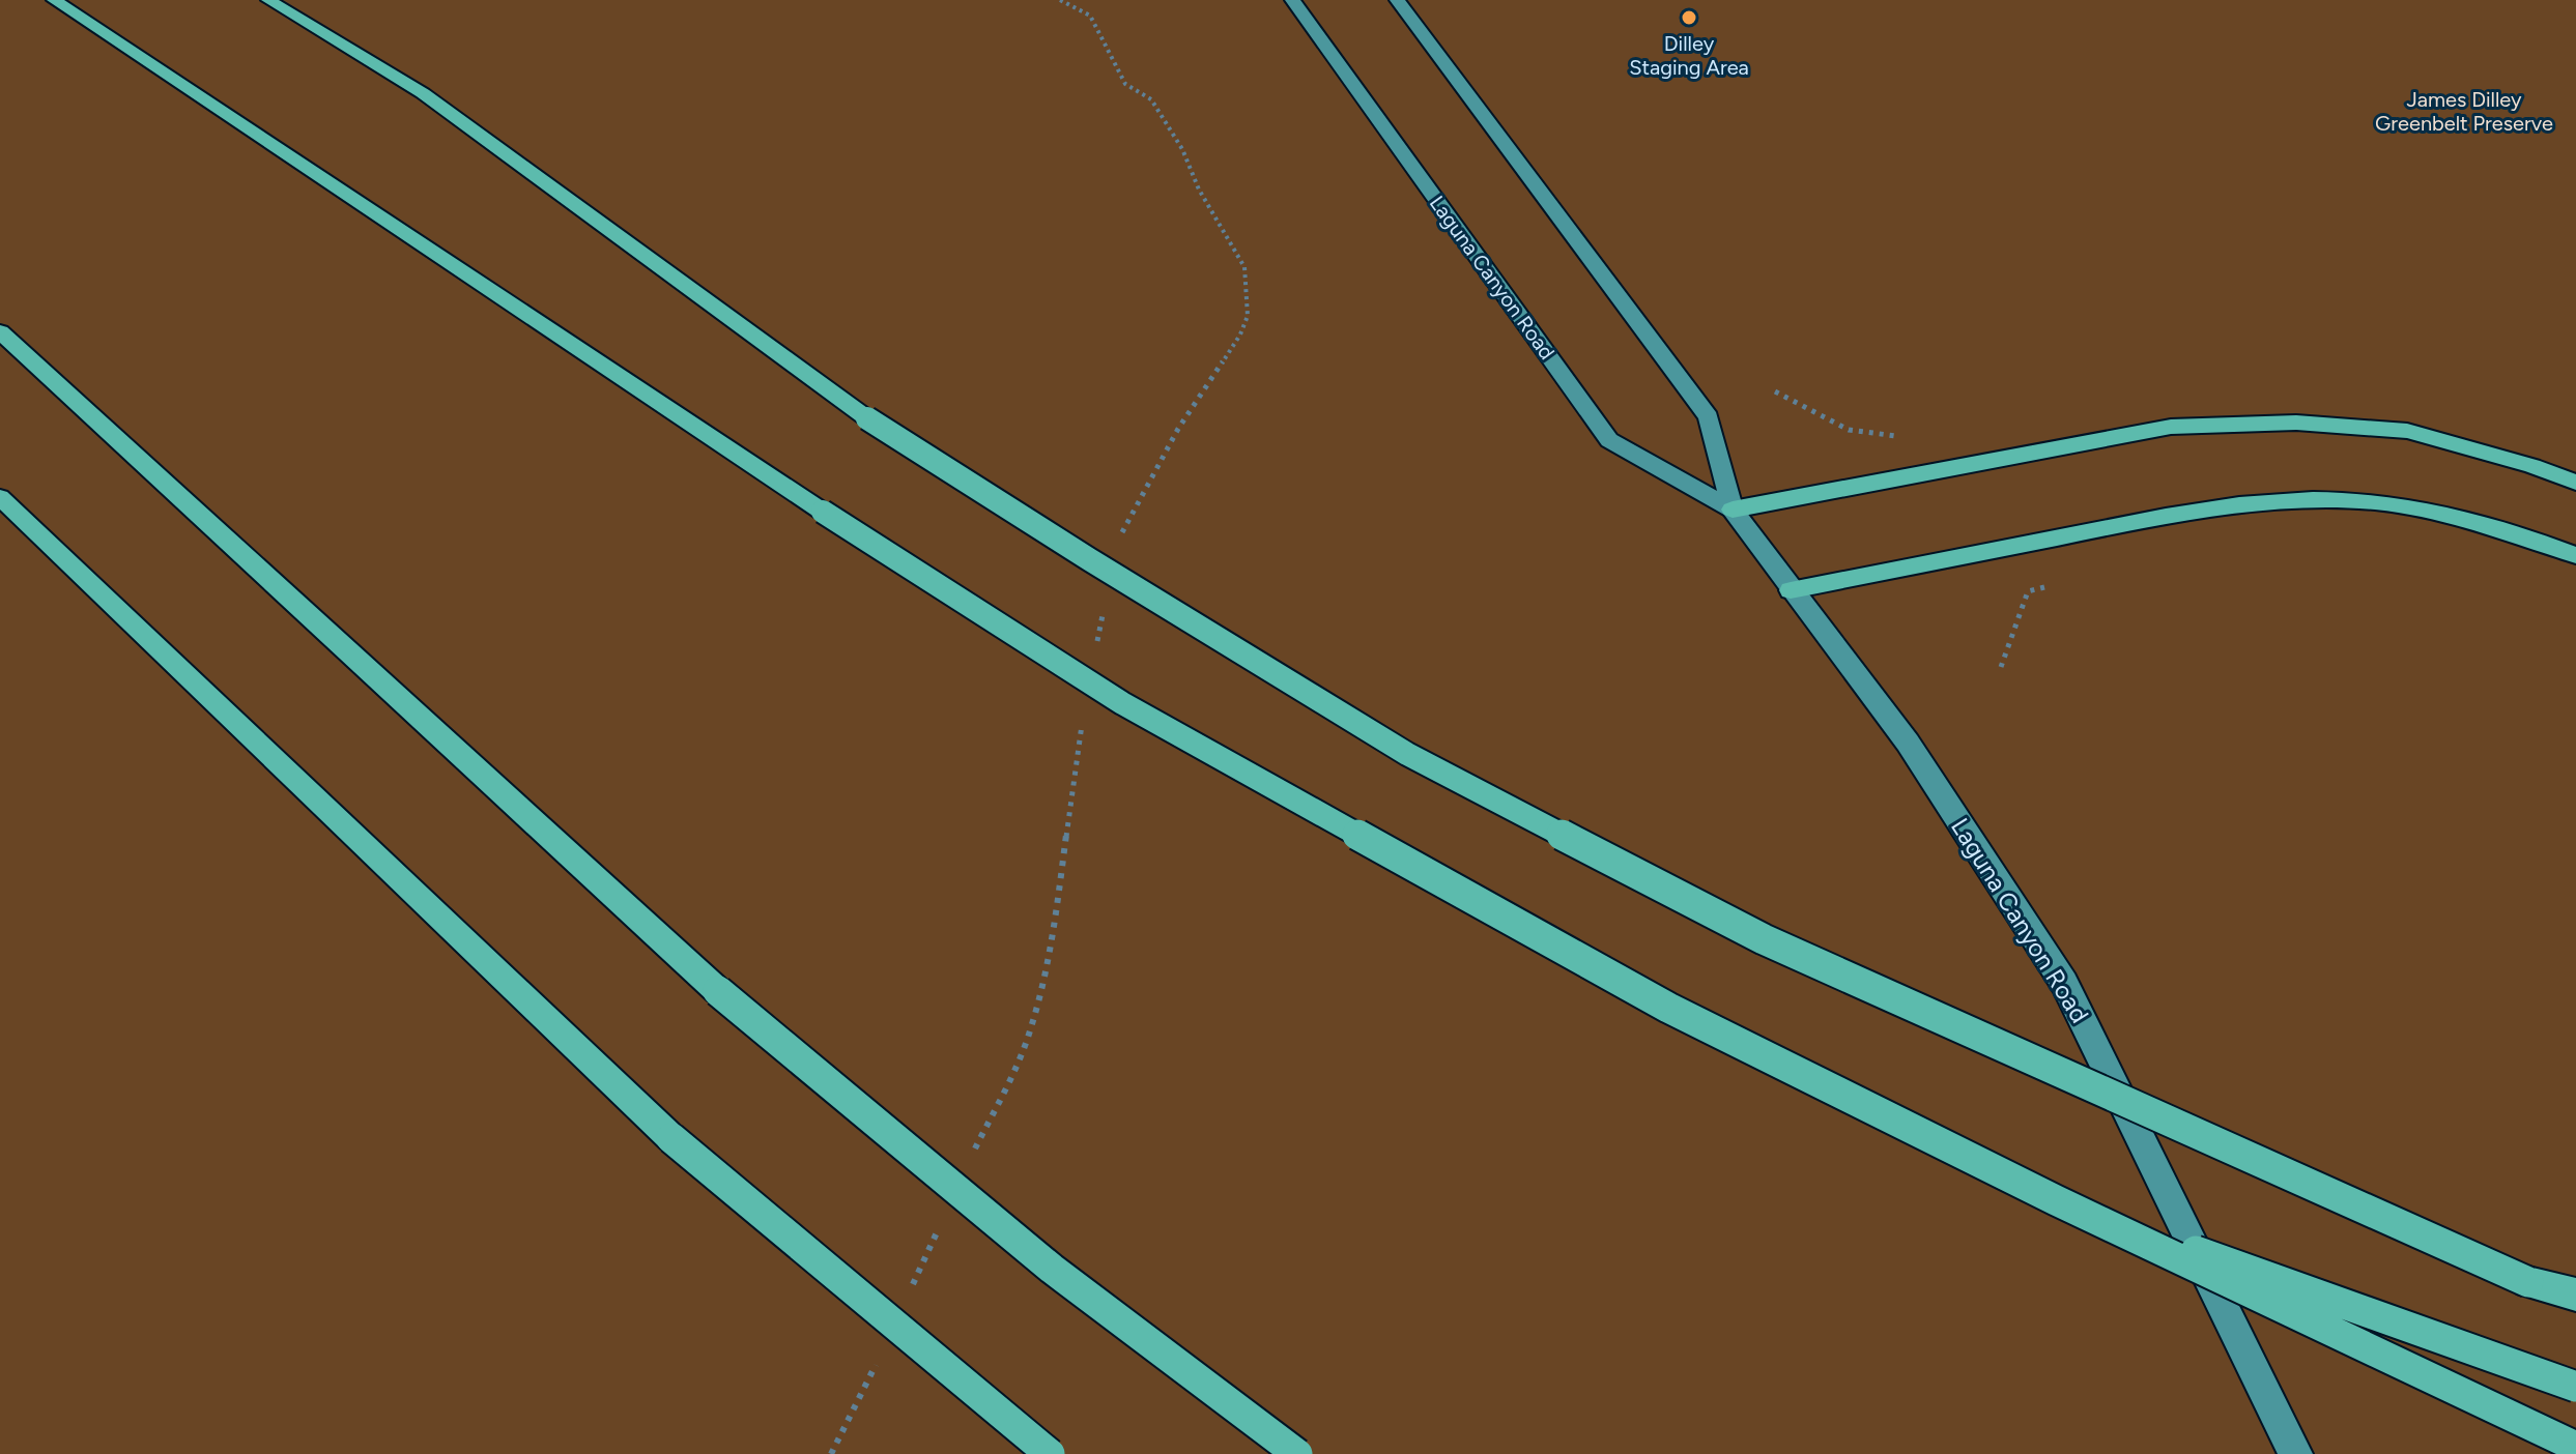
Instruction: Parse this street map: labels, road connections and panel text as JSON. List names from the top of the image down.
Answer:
{
  "streets": {
    "main road": ["Laguna Canyon Road"]
  },
  "parks": ["James Dilley Greenbelt Preserve"],
  "places": ["Dilley Staging Area"]
}
